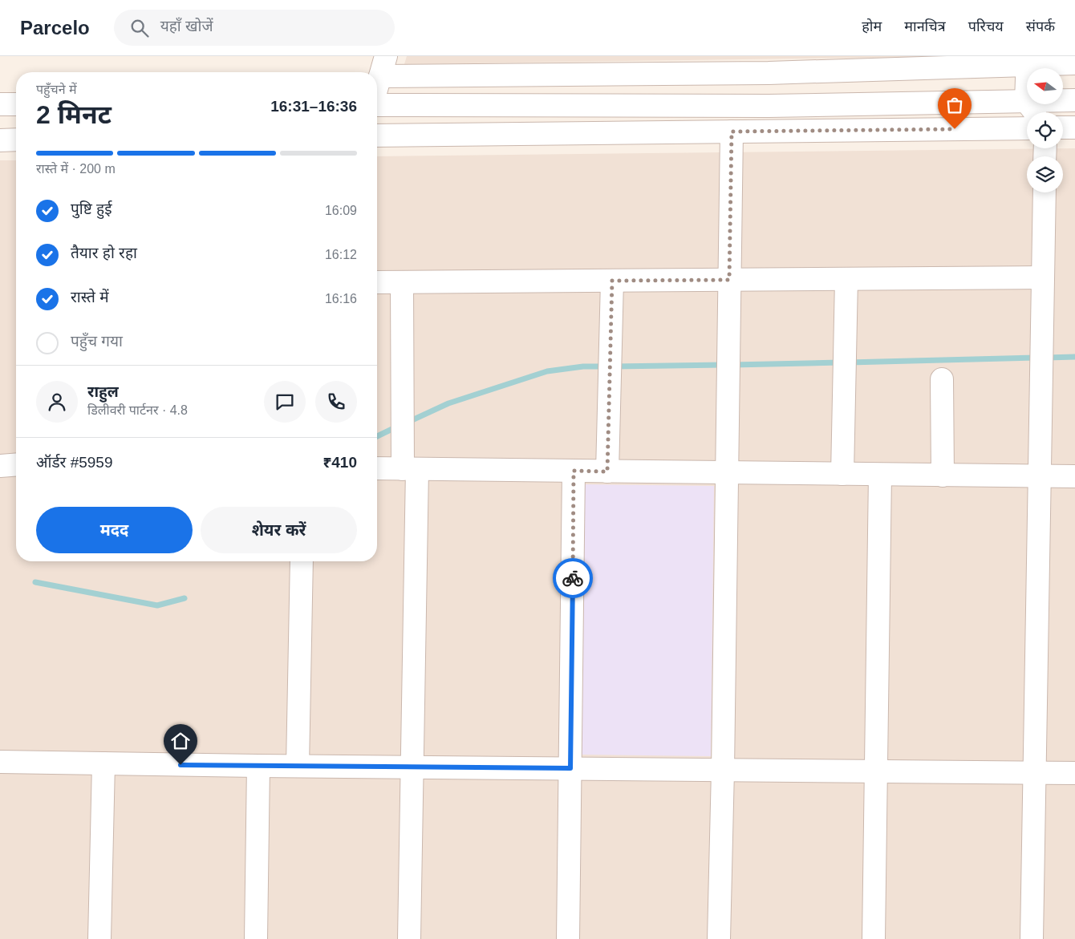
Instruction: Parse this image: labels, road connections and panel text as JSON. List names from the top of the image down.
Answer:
{
  "north": "left",
  "page": {
    "header": "Parcelo",
    "search": "यहाँ खोजें",
    "nav": [
      "होम",
      "मानचित्र",
      "परिचय",
      "संपर्क"
    ],
    "heading": ["2 मिनट", "पहुँचने में", "16:31–16:36"],
    "panel": [
      "राहुल",
      "डिलीवरी पार्टनर · 4.8",
      "ऑर्डर #5959",
      "₹410"
    ],
    "bar": "रास्ते में · 200 m",
    "list": [
      ["पुष्टि हुई", "16:09"],
      ["तैयार हो रहा", "16:12"],
      ["रास्ते में", "16:16"],
      "पहुँच गया"
    ],
    "buttons": ["मदद", "शेयर करें"]
  }
}
